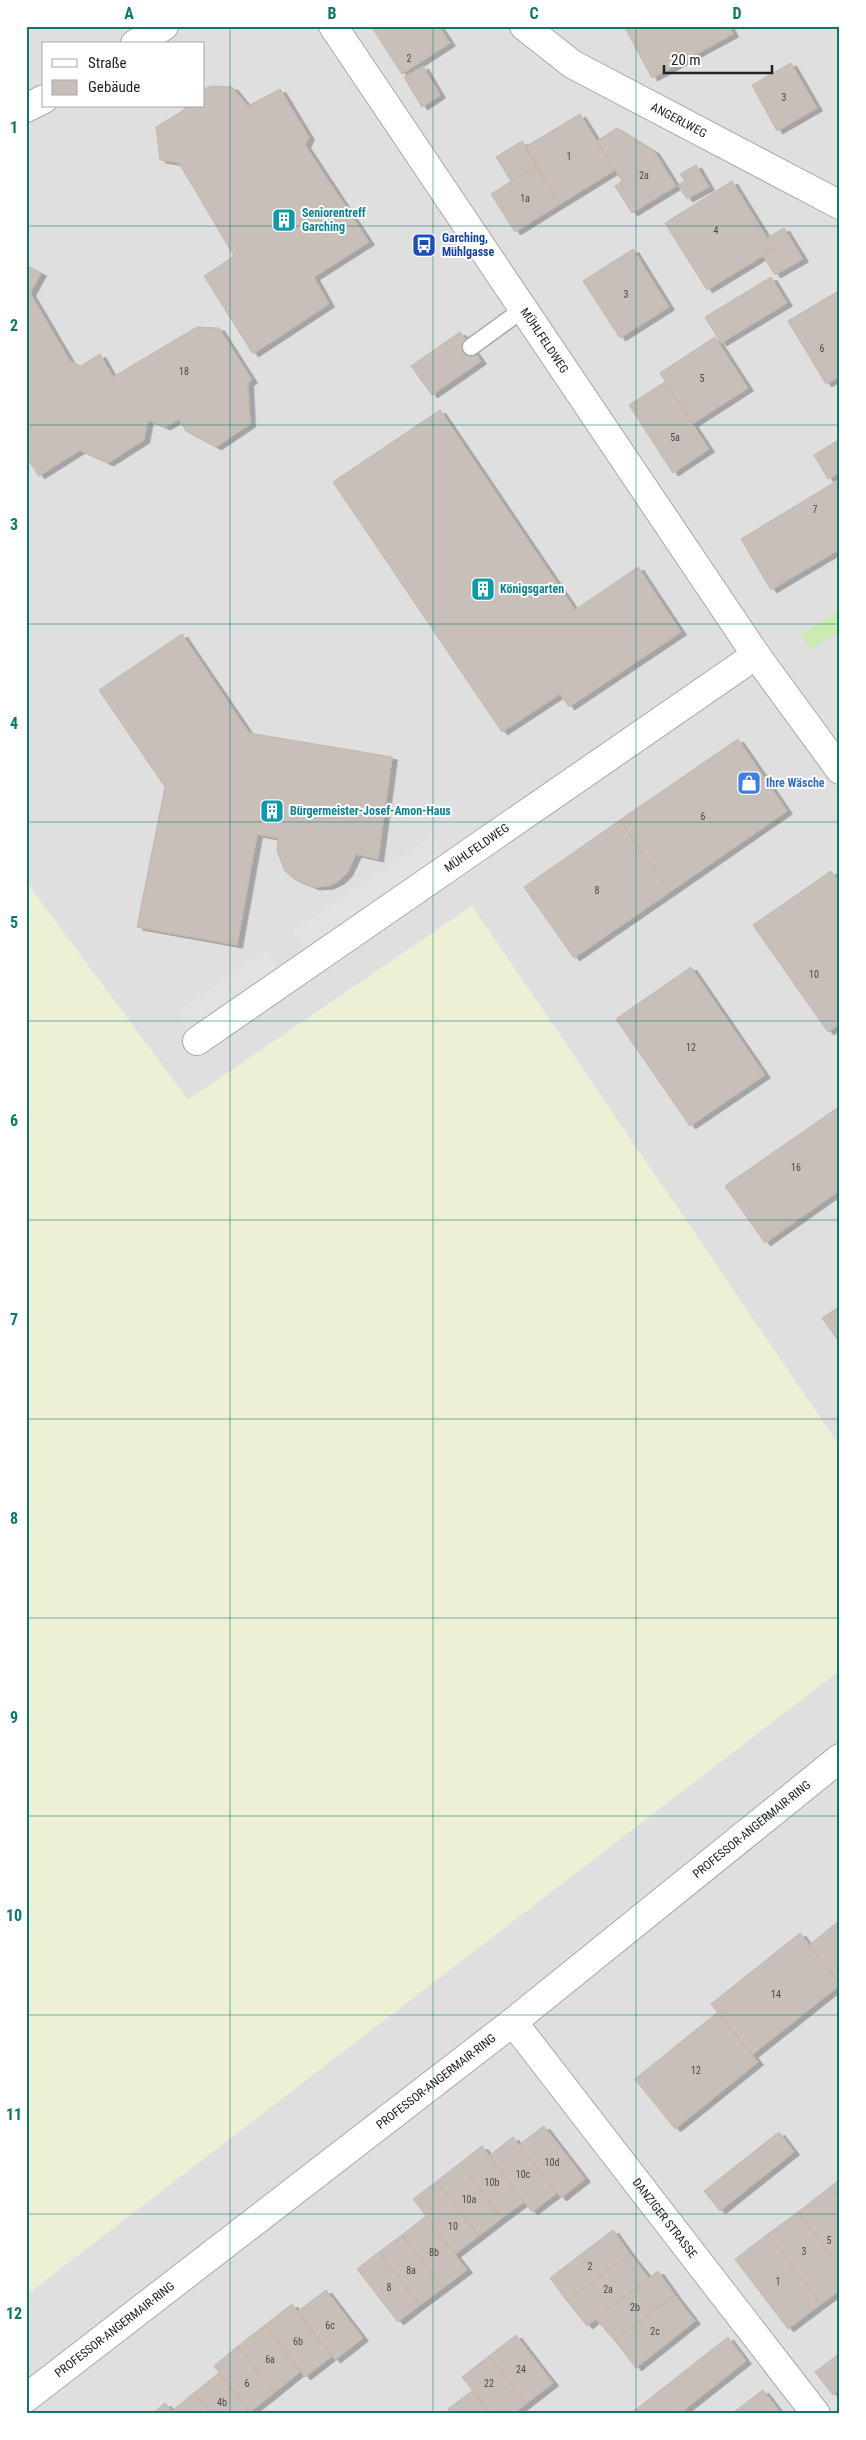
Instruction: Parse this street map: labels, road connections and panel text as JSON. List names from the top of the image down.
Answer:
{
  "streets": {
    "street": [
      "ANGERLWEG",
      "MÜHLFELDWEG",
      "PROFESSOR-ANGERMAIR-RING",
      "DANZIGER STRASSE"
    ]
  },
  "crossings": [
    ["PROFESSOR-ANGERMAIR-RING", "DANZIGER STRASSE"]
  ],
  "places": {
    "building": ["Seniorentreff Garching", "Königsgarten", "Bürgermeister-Josef-Amon-Haus"],
    "bus stop": ["Garching, Mühlgasse"],
    "shop": ["Ihre Wäsche"]
  },
  "house_numbers": [
    "2",
    "3",
    "1",
    "2a",
    "1a",
    "4",
    "3",
    "6",
    "18",
    "5",
    "5a",
    "7",
    "6",
    "8",
    "10",
    "12",
    "16",
    "14",
    "12",
    "10d",
    "10c",
    "10b",
    "10a",
    "10",
    "5",
    "3",
    "8b",
    "2",
    "8a",
    "1",
    "8",
    "2a",
    "2b",
    "6c",
    "2c",
    "6b",
    "6a",
    "24",
    "6",
    "22",
    "4b"
  ],
  "legend": ["Straße", "Gebäude"],
  "scale_bar": "20 m",
  "grid": {
    "columns": [
      "A",
      "B",
      "C",
      "D"
    ],
    "rows": [
      "1",
      "2",
      "3",
      "4",
      "5",
      "6",
      "7",
      "8",
      "9",
      "10",
      "11",
      "12"
    ]
  }
}
